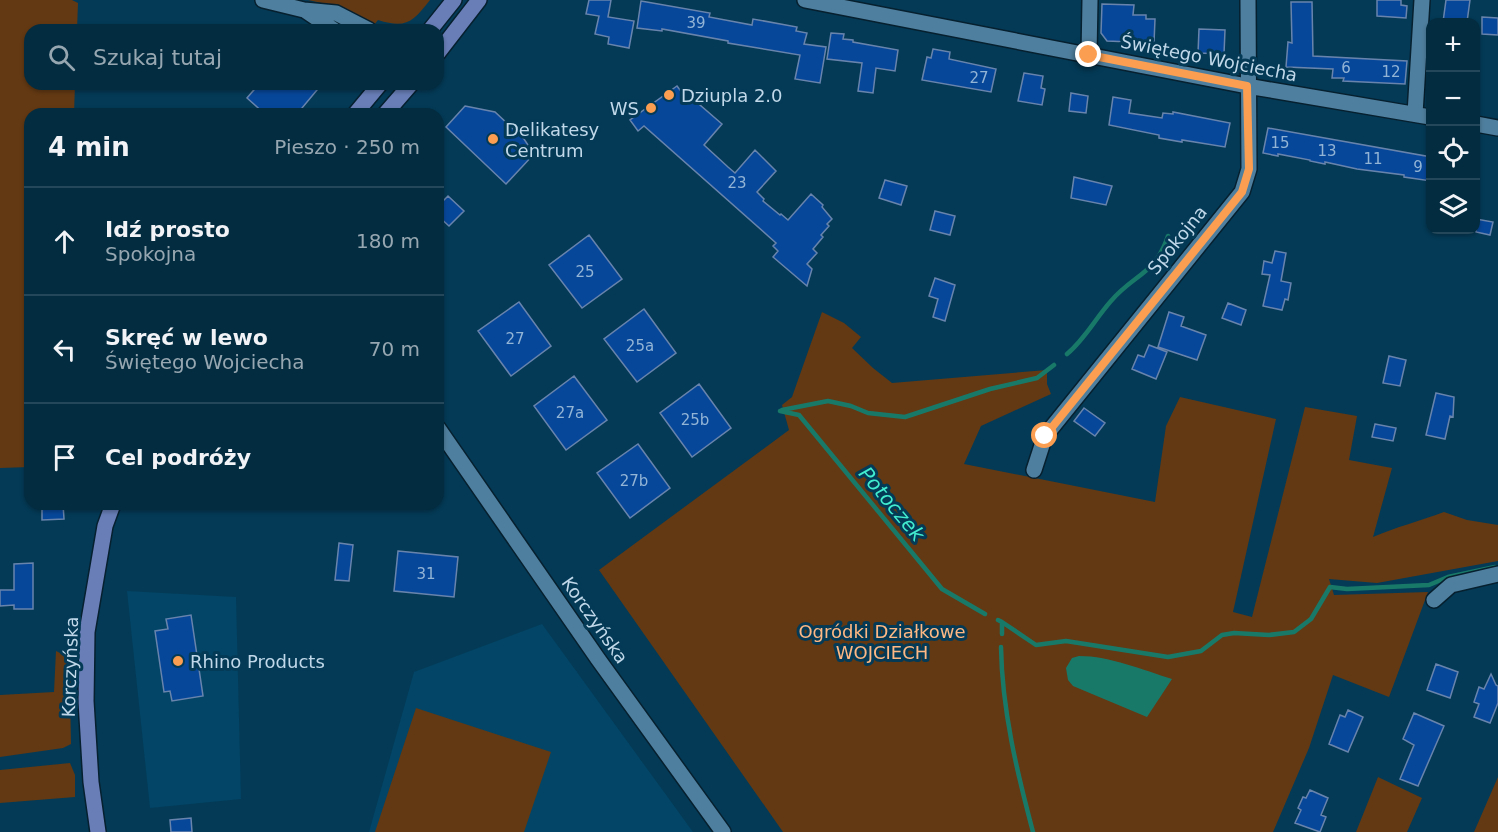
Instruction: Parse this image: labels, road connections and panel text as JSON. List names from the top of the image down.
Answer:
{
  "streets": {
    "main road": ["Korczyńska"],
    "street": ["Świętego Wojciecha", "Spokojna"]
  },
  "crossings": [
    ["Świętego Wojciecha", "Spokojna"]
  ],
  "water": ["Potoczek"],
  "parks": ["Ogródki Działkowe WOJCIECH"],
  "places": [
    "Dziupla 2.0",
    "WS",
    "Delikatesy Centrum",
    "Rhino Products"
  ],
  "house_numbers": [
    "39",
    "6",
    "12",
    "27",
    "15",
    "13",
    "11",
    "9",
    "23",
    "25",
    "27",
    "25a",
    "27a",
    "25b",
    "27b",
    "31"
  ],
  "page": {
    "map_buttons": ["+", "−"],
    "search": "Szukaj tutaj",
    "heading": ["4 min", "Pieszo · 250 m"],
    "list": [
      ["Idź prosto", "Spokojna", "180 m"],
      ["Skręć w lewo", "Świętego Wojciecha", "70 m"],
      "Cel podróży"
    ]
  }
}
